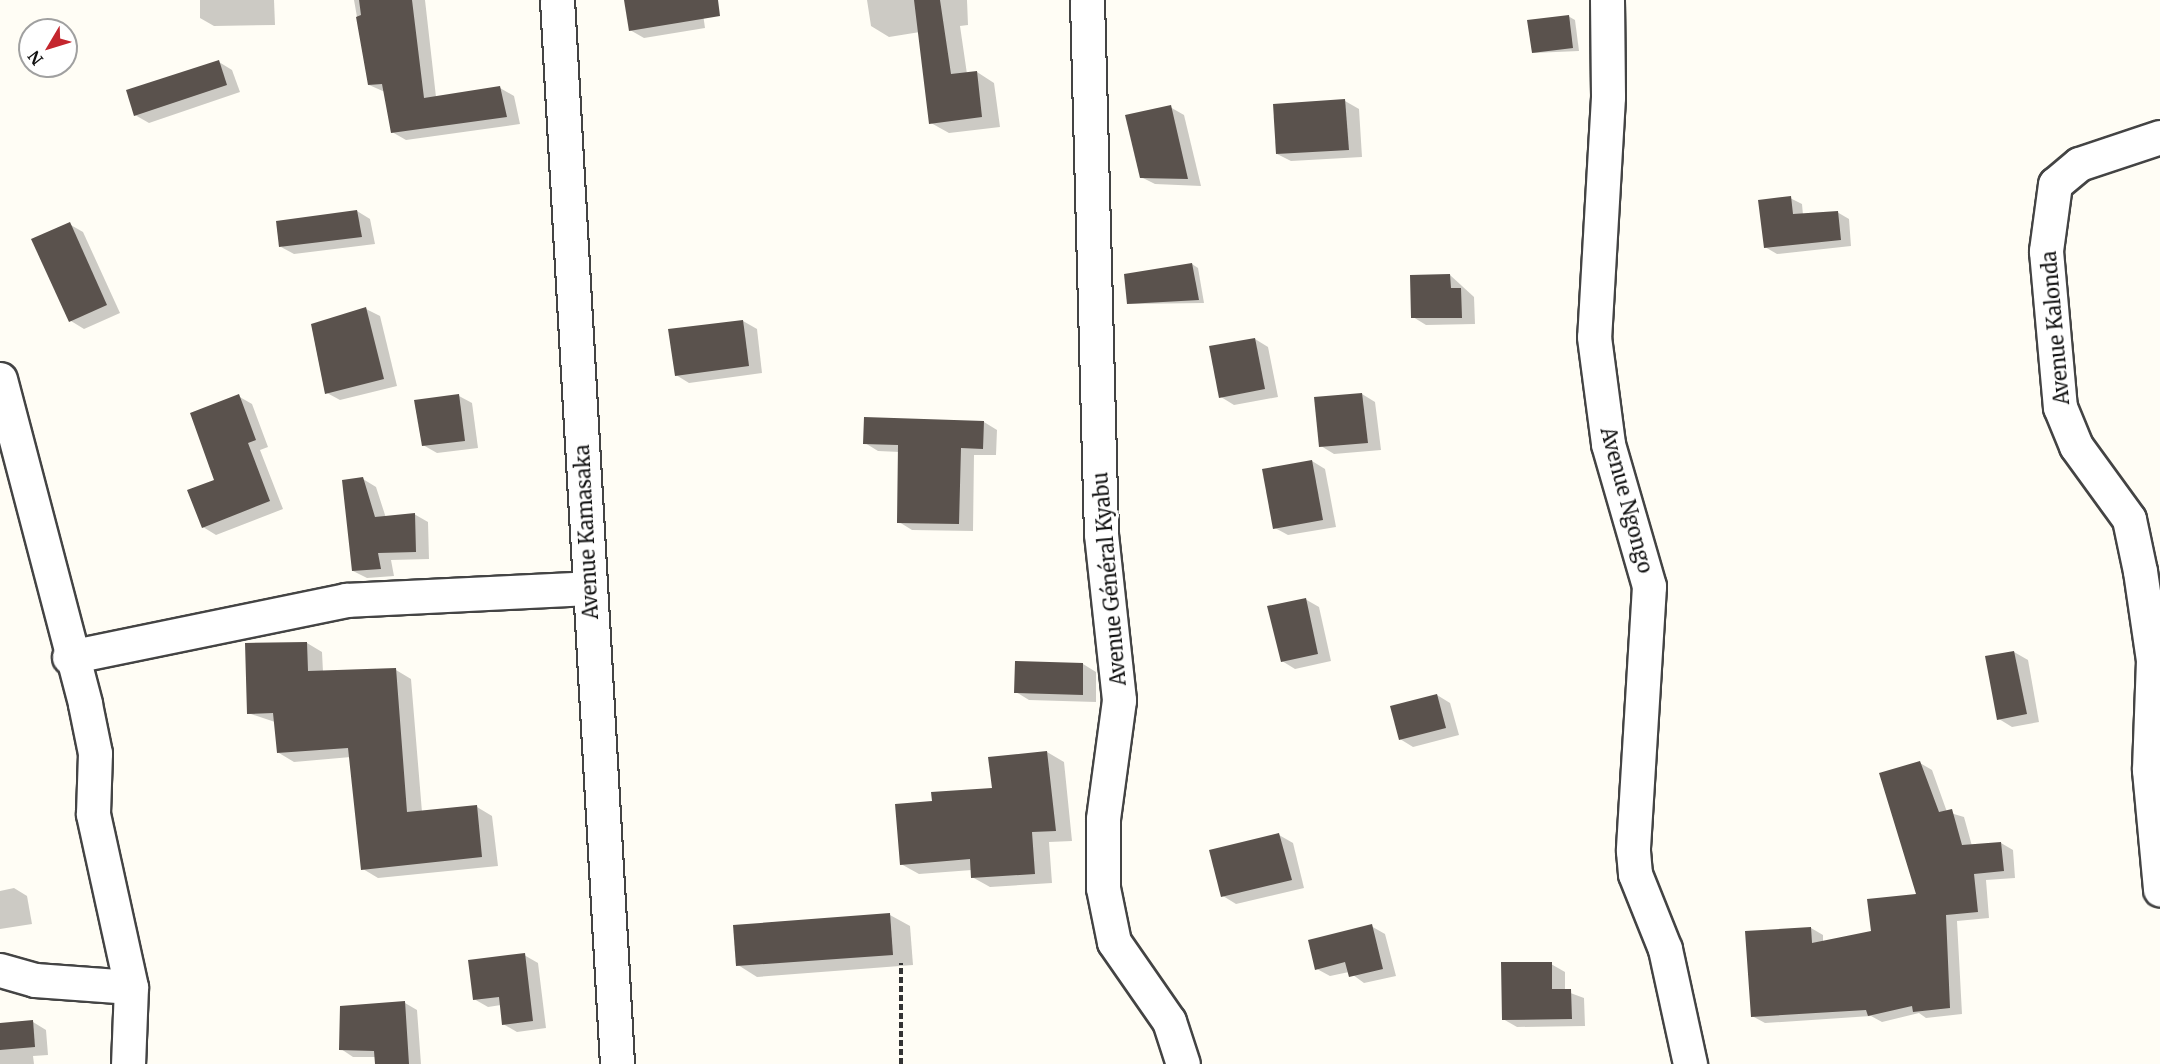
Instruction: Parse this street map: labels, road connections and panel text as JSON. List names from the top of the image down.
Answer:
{
  "streets": {
    "street": [
      "Avenue Kalonda",
      "Avenue Ngongo",
      "Avenue Kamasaka",
      "Avenue Général Kyabu"
    ]
  },
  "north": "bottom left"
}
